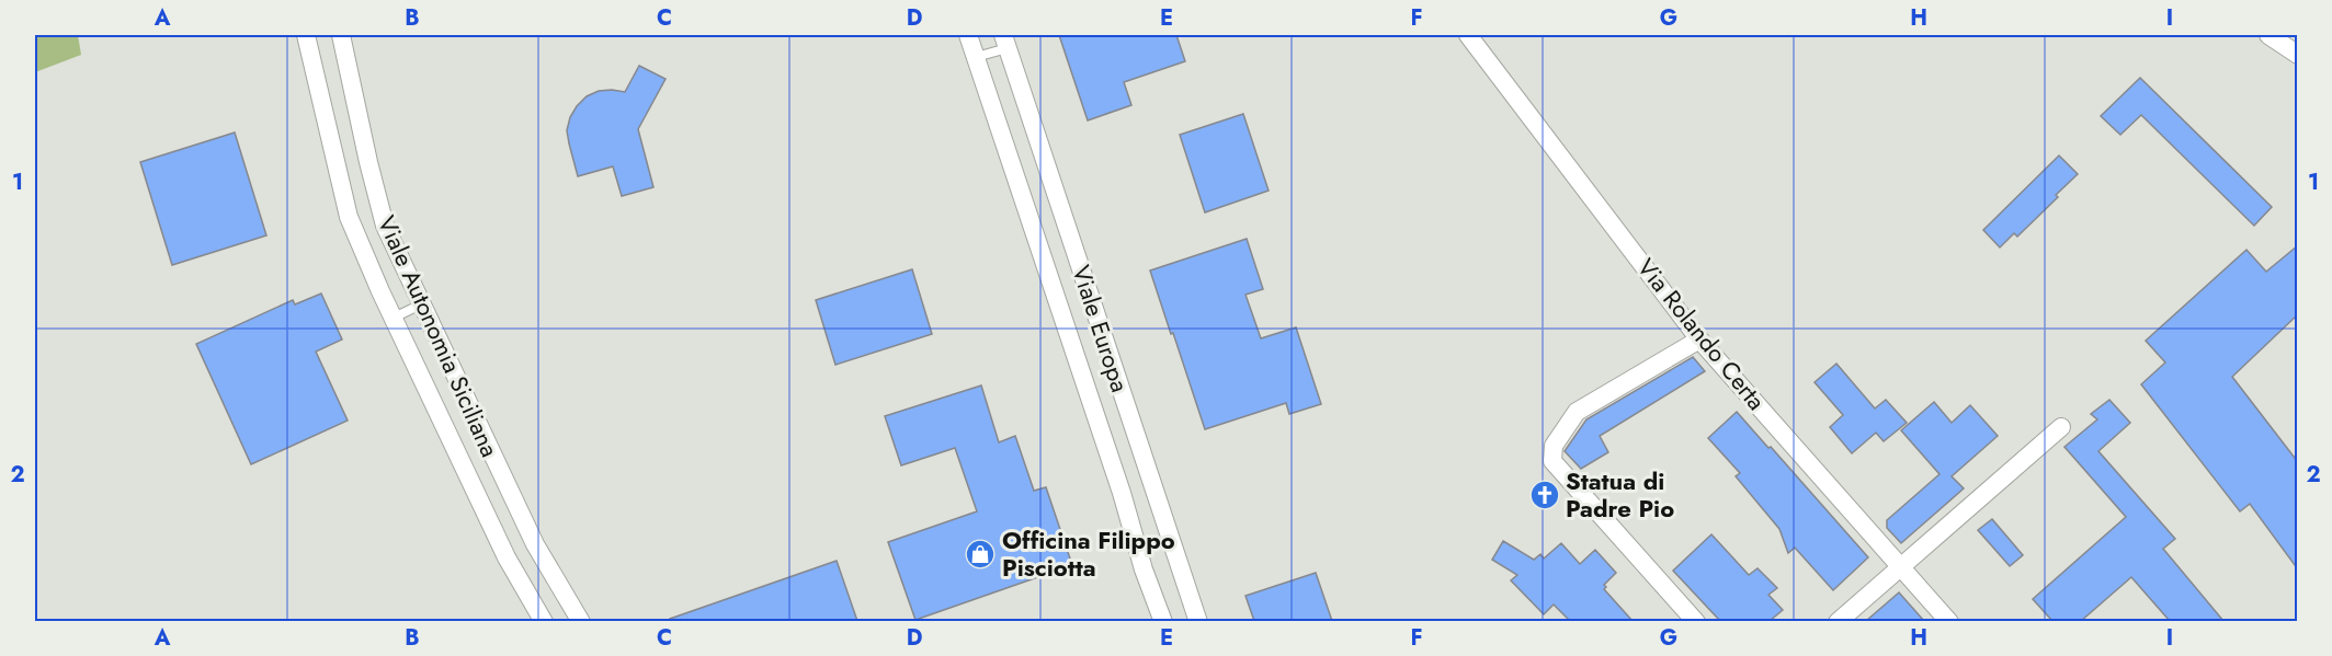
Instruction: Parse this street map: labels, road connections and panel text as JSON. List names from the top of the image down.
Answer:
{
  "streets": {
    "street": ["Viale Europa", "Via Rolando Certa", "Viale Autonomia Siciliana"]
  },
  "places": {
    "church": ["Statua di Padre Pio"],
    "shop": ["Officina Filippo Pisciotta"]
  },
  "grid": {
    "columns": [
      "A",
      "B",
      "C",
      "D",
      "E",
      "F",
      "G",
      "H",
      "I"
    ],
    "rows": ["1", "2"]
  }
}
